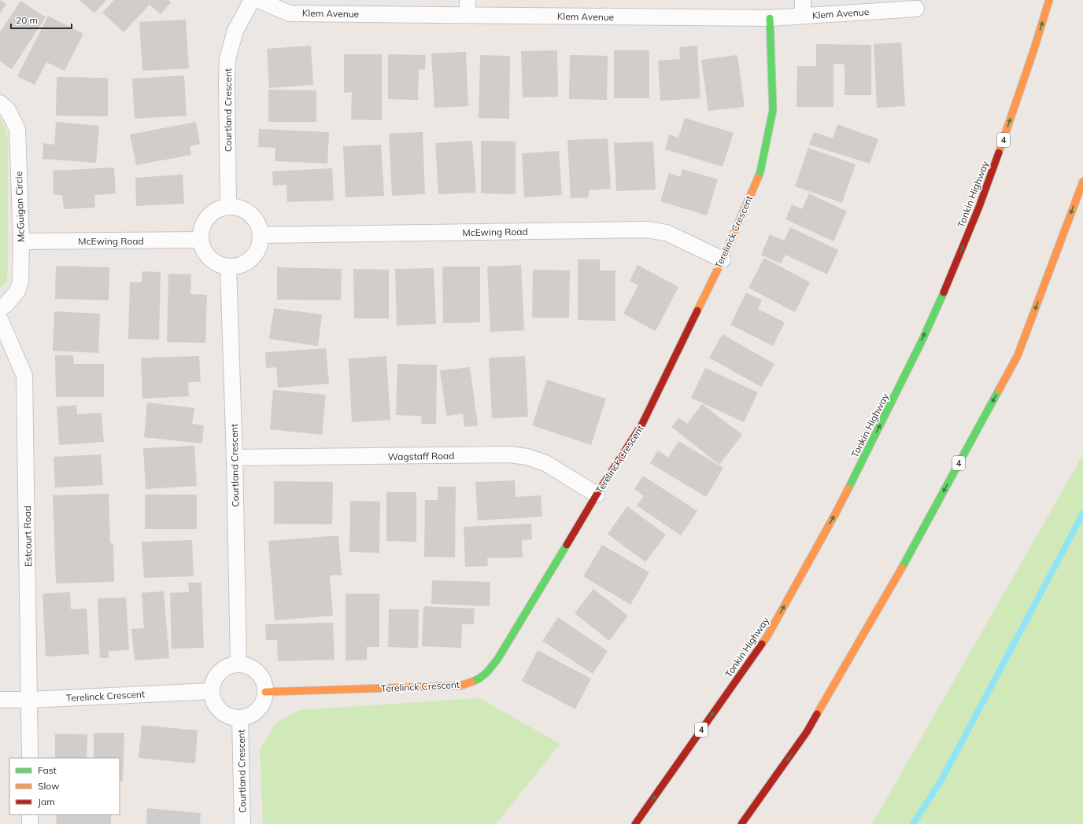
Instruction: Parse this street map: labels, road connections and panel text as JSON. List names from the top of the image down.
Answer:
{
  "streets": {
    "main road": ["4", "Tonkin Highway", "Terelinck Crescent"],
    "street": [
      "Klem Avenue",
      "Courtland Crescent",
      "McGuigan Circle",
      "McEwing Road",
      "Wagstaff Road",
      "Estcourt Road"
    ]
  },
  "crossings": [
    ["Klem Avenue", "Terelinck Crescent"],
    ["Courtland Crescent", "McEwing Road"],
    ["Courtland Crescent", "Terelinck Crescent"],
    ["Courtland Crescent", "Wagstaff Road"],
    ["McGuigan Circle", "McEwing Road"],
    ["McEwing Road", "Terelinck Crescent"],
    ["Terelinck Crescent", "Wagstaff Road"],
    ["Terelinck Crescent", "Estcourt Road"]
  ],
  "one_way": ["Tonkin Highway"],
  "legend": ["Fast", "Slow", "Jam"],
  "scale_bar": "20 m"
}
